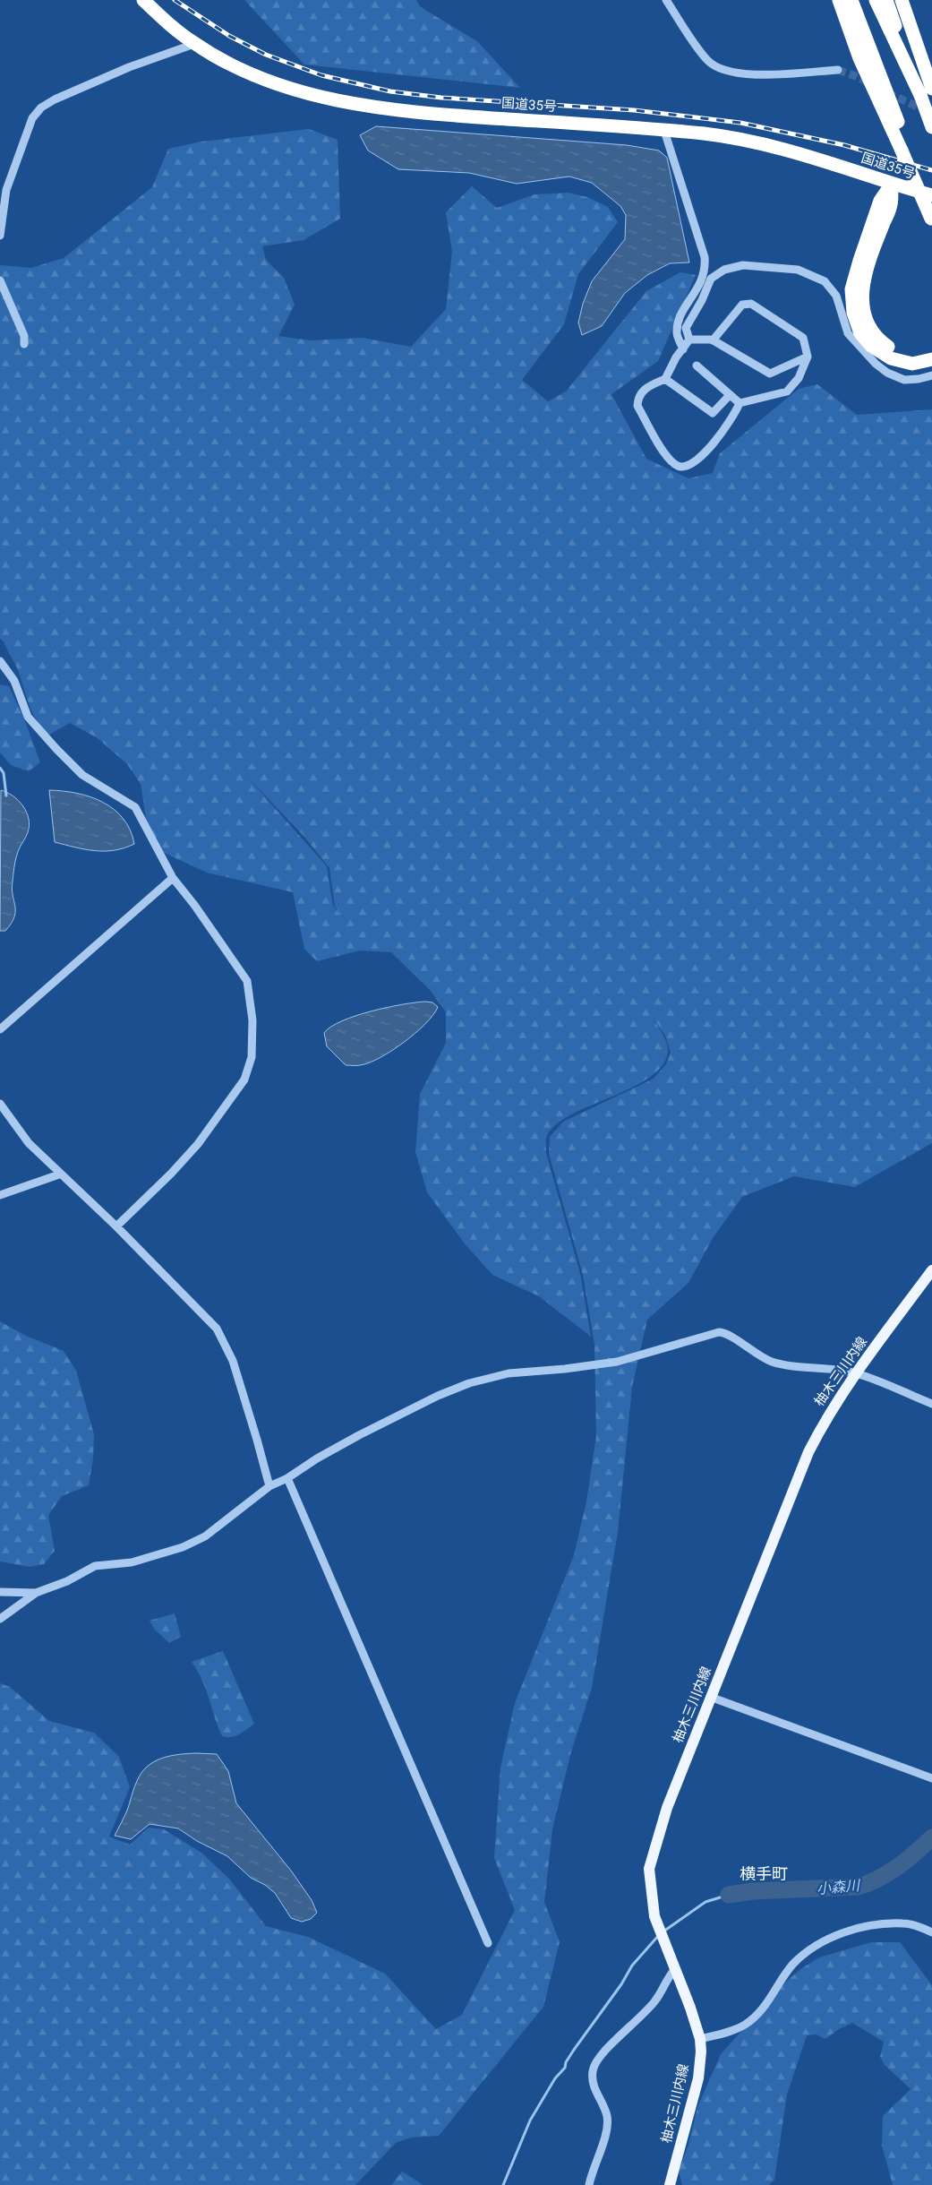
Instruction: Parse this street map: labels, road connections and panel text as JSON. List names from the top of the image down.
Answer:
{
  "streets": {
    "highway": ["国道35号"],
    "main road": ["柚木三川内線"]
  },
  "districts": ["横手町"],
  "water": ["小森川"]
}
